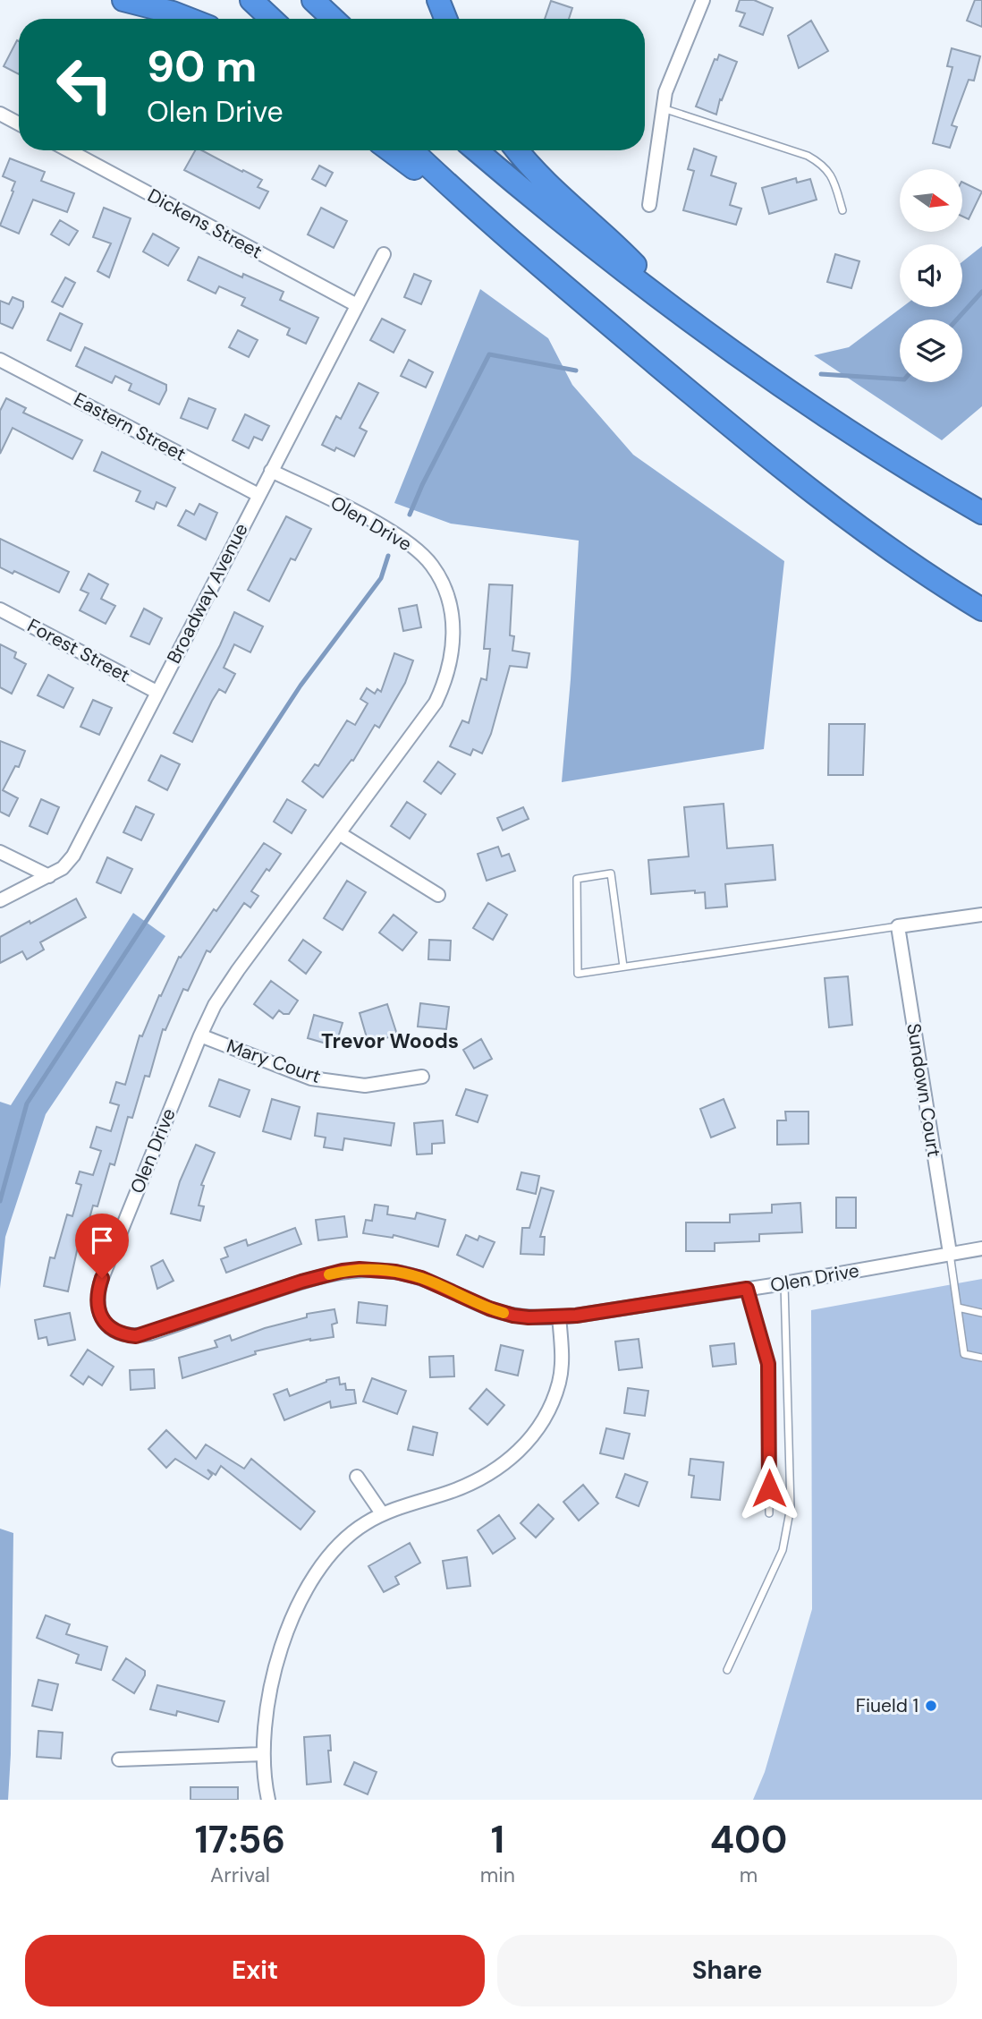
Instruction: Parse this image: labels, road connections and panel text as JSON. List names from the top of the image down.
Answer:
{
  "streets": {
    "street": [
      "Dickens Street",
      "Eastern Street",
      "Olen Drive",
      "Broadway Avenue",
      "Forest Street",
      "Mary Court",
      "Sundown Court"
    ]
  },
  "crossings": [
    ["Dickens Street", "Broadway Avenue"],
    ["Eastern Street", "Broadway Avenue"],
    ["Olen Drive", "Broadway Avenue"],
    ["Olen Drive", "Mary Court"],
    ["Olen Drive", "Sundown Court"],
    ["Broadway Avenue", "Forest Street"]
  ],
  "districts": ["Trevor Woods"],
  "places": ["Fiueld 1"],
  "north": "right",
  "page": {
    "turn": ["90 m", "Olen Drive"],
    "eta": [
      "17:56",
      "Arrival",
      "1",
      "min",
      "400",
      "m"
    ],
    "buttons": ["Exit", "Share"]
  }
}
